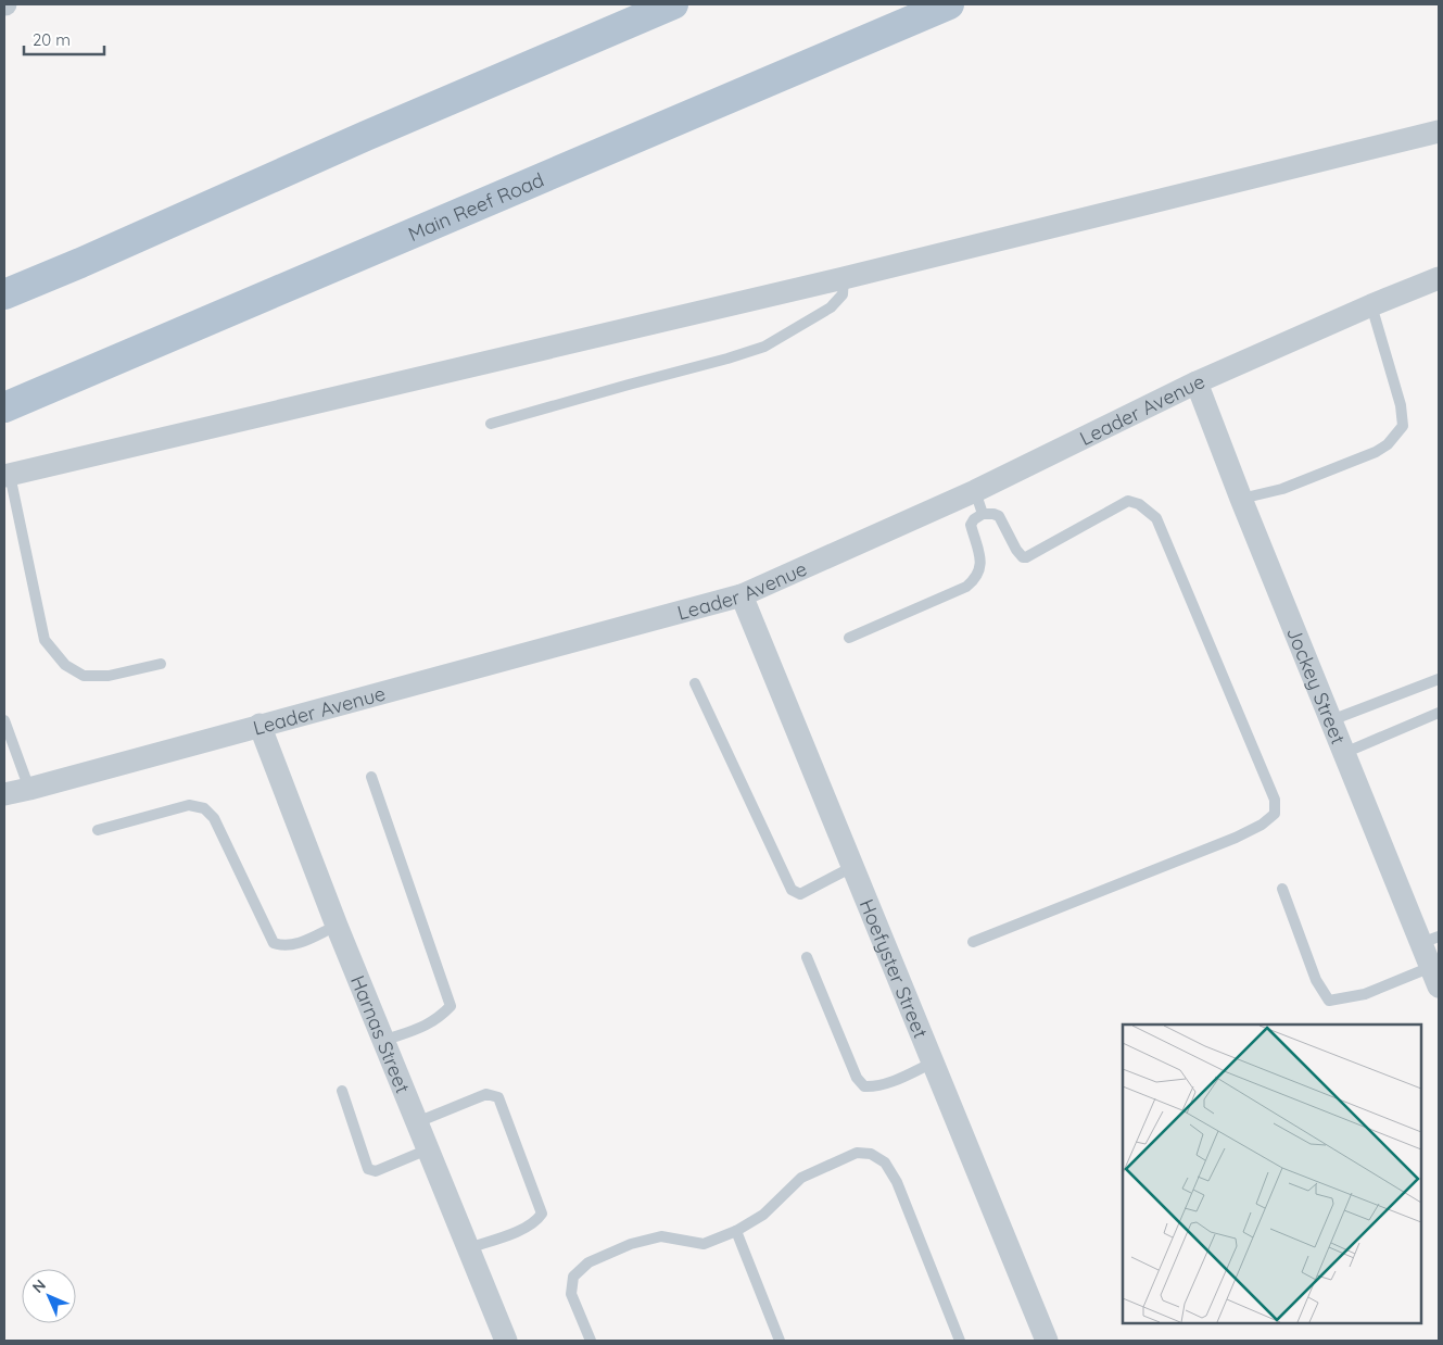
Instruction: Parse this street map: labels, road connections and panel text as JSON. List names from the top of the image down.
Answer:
{
  "streets": {
    "main road": ["Main Reef Road"],
    "street": [
      "Leader Avenue",
      "Jockey Street",
      "Hoefyster Street",
      "Harnas Street"
    ]
  },
  "crossings": [
    ["Leader Avenue", "Jockey Street"],
    ["Leader Avenue", "Hoefyster Street"],
    ["Leader Avenue", "Harnas Street"]
  ],
  "scale_bar": "20 m",
  "north": "top left"
}
